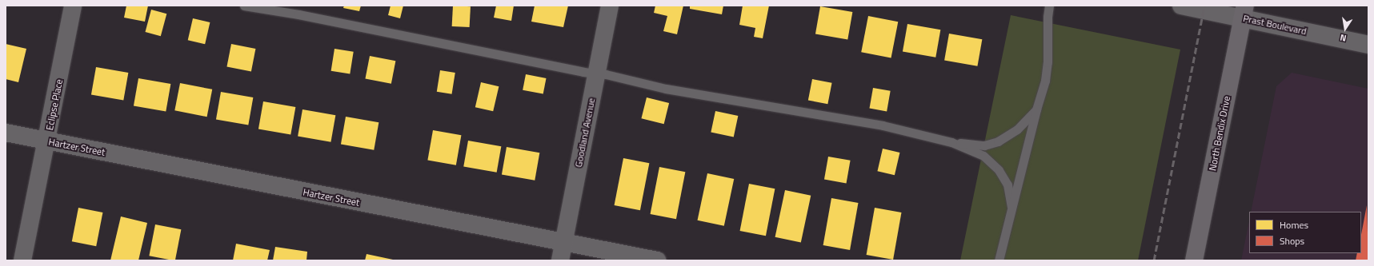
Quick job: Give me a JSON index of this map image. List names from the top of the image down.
{
  "streets": {
    "street": [
      "Prast Boulevard",
      "Eclipse Place",
      "Goodland Avenue",
      "North Bendix Drive",
      "Hartzer Street"
    ]
  },
  "crossings": [
    ["Prast Boulevard", "North Bendix Drive"],
    ["Eclipse Place", "Hartzer Street"],
    ["Goodland Avenue", "Hartzer Street"]
  ],
  "legend": ["Homes", "Shops"],
  "north": "bottom"
}
